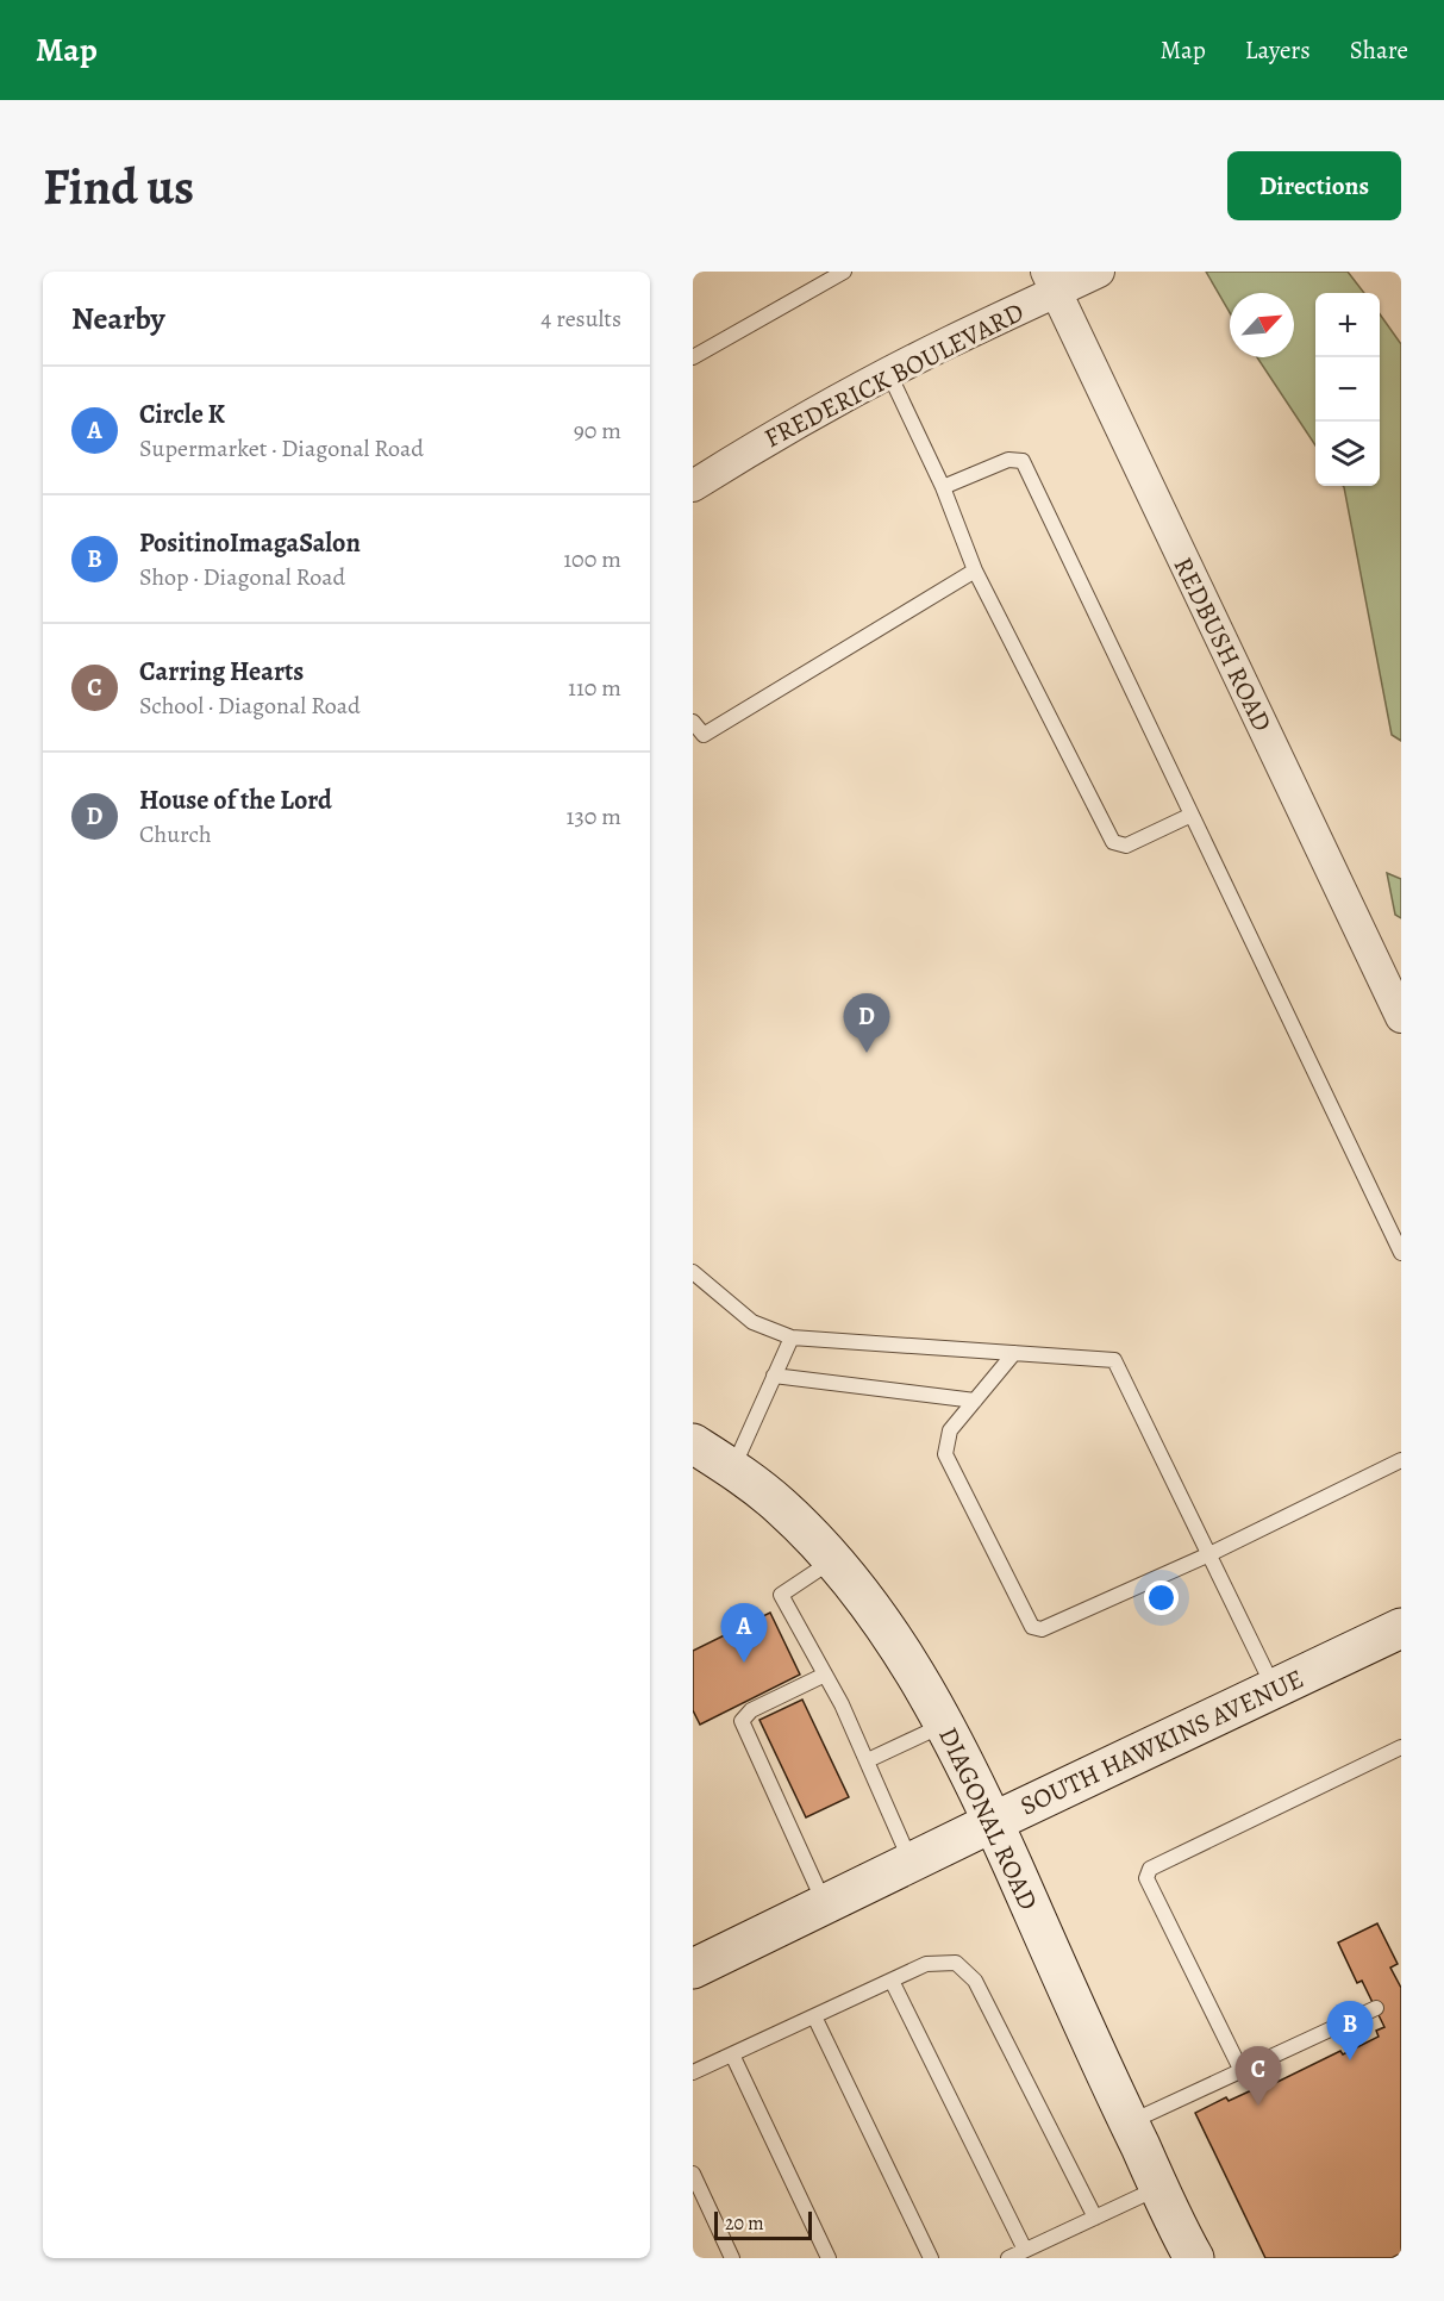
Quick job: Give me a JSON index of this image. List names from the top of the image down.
{
  "streets": {
    "street": [
      "FREDERICK BOULEVARD",
      "REDBUSH ROAD",
      "SOUTH HAWKINS AVENUE",
      "DIAGONAL ROAD"
    ]
  },
  "crossings": [
    ["FREDERICK BOULEVARD", "REDBUSH ROAD"],
    ["SOUTH HAWKINS AVENUE", "DIAGONAL ROAD"]
  ],
  "scale_bar": "20 m",
  "north": "top right",
  "page": {
    "header": "Map",
    "nav": ["Map", "Layers", "Share"],
    "buttons": "Directions",
    "title": "Find us",
    "heading": ["Nearby", "4 results"],
    "map_buttons": ["+", "−"],
    "list": [
      {
        "mark": "A",
        "name": "Circle K",
        "note": "Supermarket · Diagonal Road",
        "value": "90 m"
      },
      {
        "mark": "B",
        "name": "PositinoImagaSalon",
        "note": "Shop · Diagonal Road",
        "value": "100 m"
      },
      {
        "mark": "C",
        "name": "Carring Hearts",
        "note": "School · Diagonal Road",
        "value": "110 m"
      },
      {
        "mark": "D",
        "name": "House of the Lord",
        "note": "Church",
        "value": "130 m"
      }
    ],
    "pins": [
      "D",
      "A",
      "B",
      "C"
    ],
    "scale": "20 m"
  }
}
